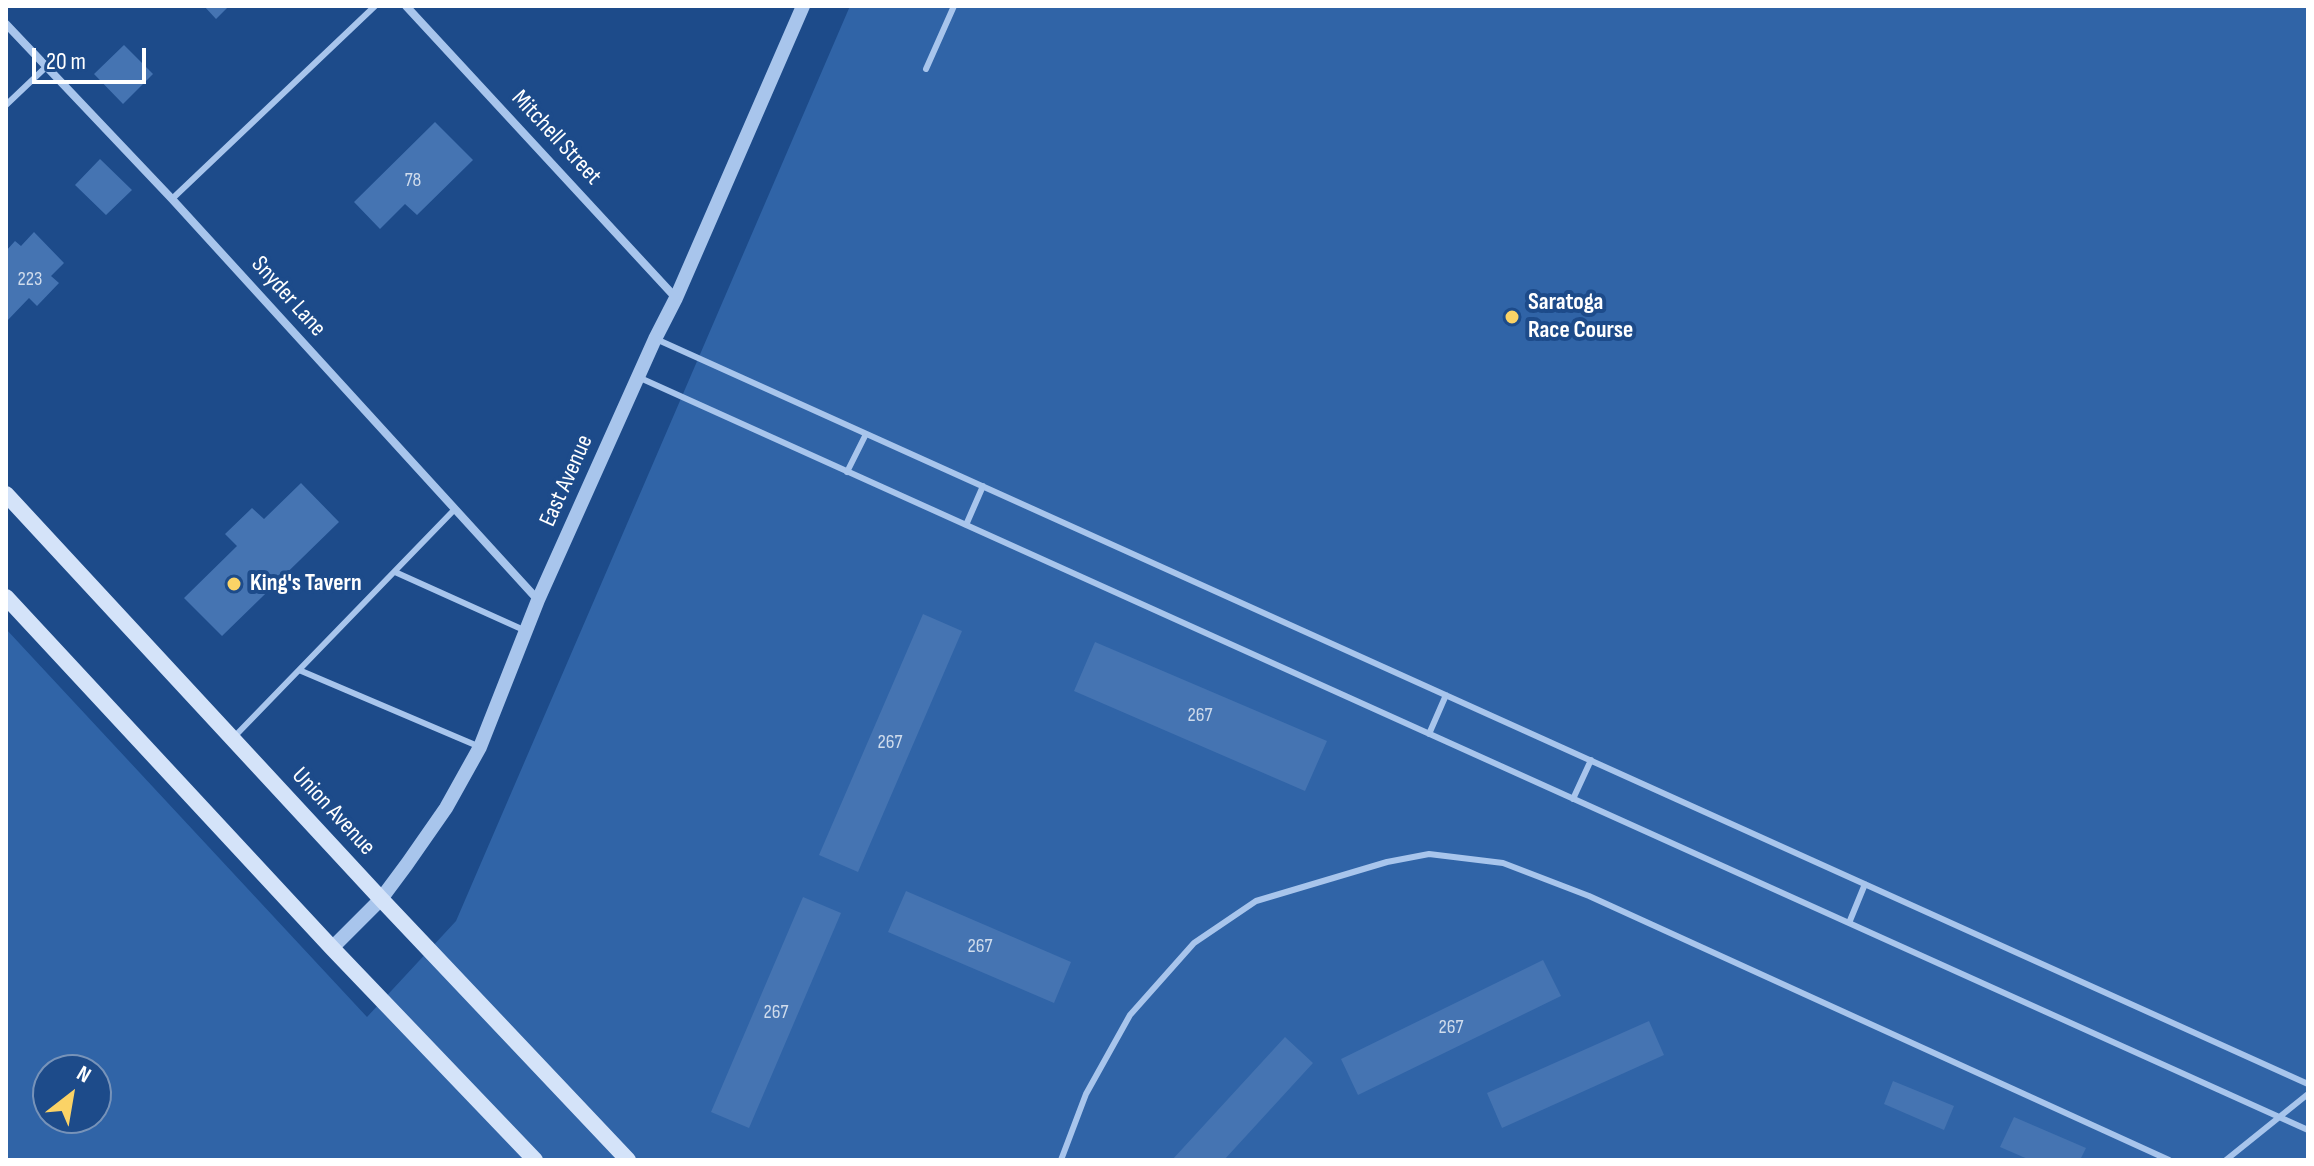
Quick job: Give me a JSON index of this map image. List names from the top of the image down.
{
  "streets": {
    "main road": ["Union Avenue"],
    "street": ["Mitchell Street", "Snyder Lane", "East Avenue"]
  },
  "crossings": [
    ["Mitchell Street", "East Avenue"],
    ["Snyder Lane", "East Avenue"],
    ["East Avenue", "Union Avenue"]
  ],
  "places": ["Saratoga Race Course", "King's Tavern"],
  "house_numbers": [
    "78",
    "223",
    "267",
    "267",
    "267",
    "267",
    "267"
  ],
  "scale_bar": "20 m",
  "north": "top right"
}
